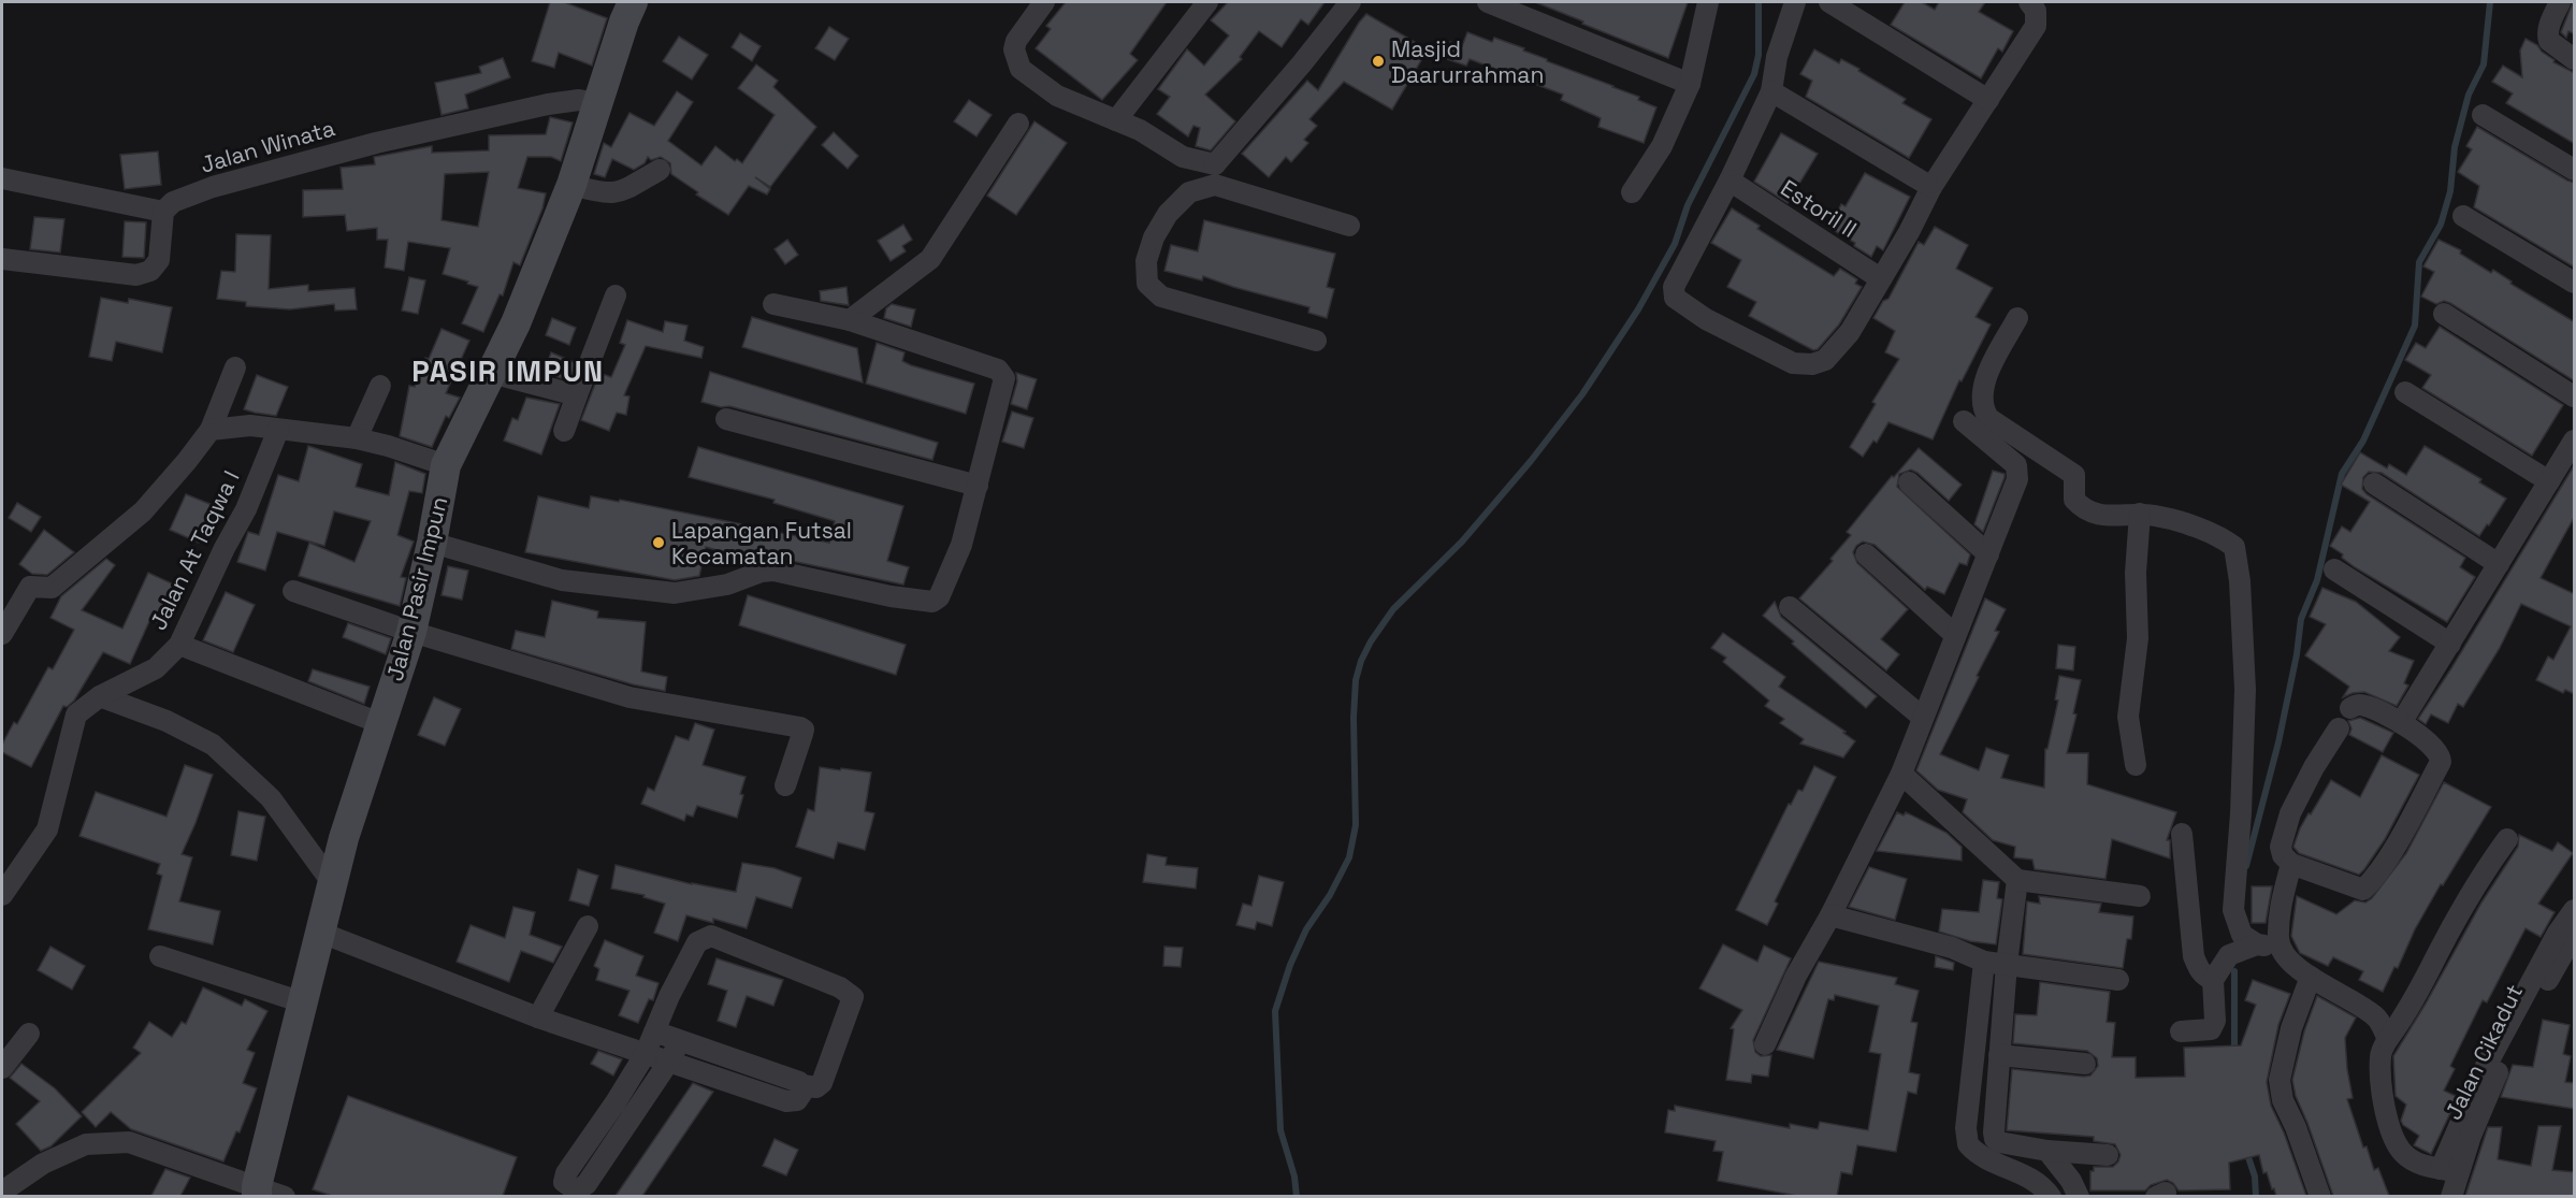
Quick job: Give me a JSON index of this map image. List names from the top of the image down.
{
  "streets": {
    "street": [
      "Jalan Winata",
      "Estoril II",
      "Jalan At Taqwa I",
      "Jalan Pasir Impun",
      "Jalan Cikadut"
    ]
  },
  "crossings": [
    ["Jalan Winata", "Jalan Pasir Impun"]
  ],
  "districts": ["PASIR IMPUN"],
  "places": ["Masjid Daarurrahman", "Lapangan Futsal Kecamatan"]
}
